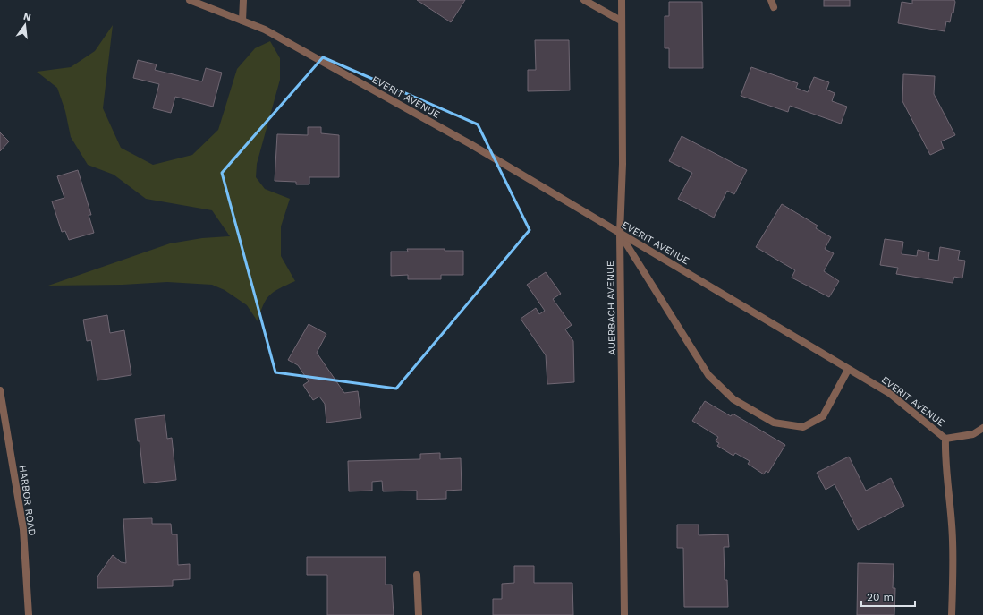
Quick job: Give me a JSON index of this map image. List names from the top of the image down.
{
  "streets": {
    "street": ["EVERIT AVENUE", "AUERBACH AVENUE", "HARBOR ROAD"]
  },
  "crossings": [
    ["EVERIT AVENUE", "AUERBACH AVENUE"]
  ],
  "scale_bar": "20 m",
  "north": "top"
}
